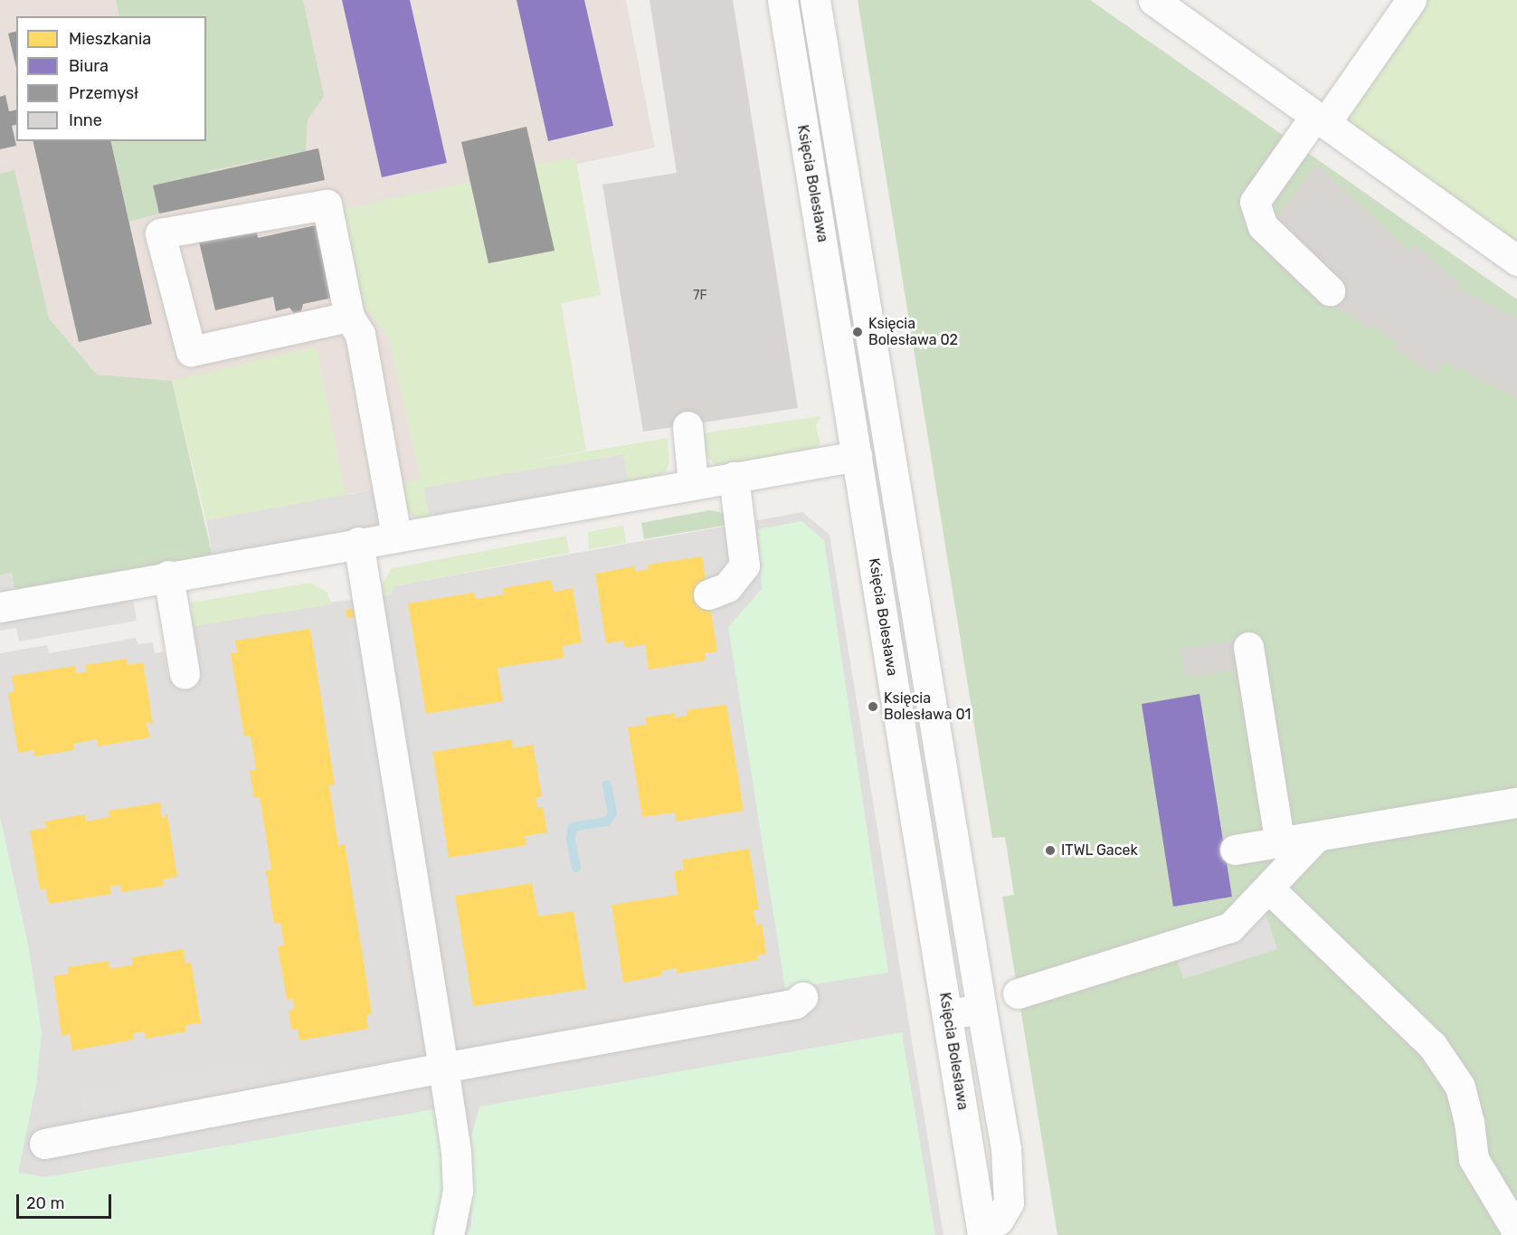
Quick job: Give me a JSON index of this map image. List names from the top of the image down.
{
  "streets": {
    "street": ["Księcia Bolesława"]
  },
  "places": ["Księcia Bolesława 02", "Księcia Bolesława 01", "ITWL Gacek"],
  "house_numbers": ["7F"],
  "legend": [
    "Mieszkania",
    "Biura",
    "Przemysł",
    "Inne"
  ],
  "scale_bar": "20 m"
}
